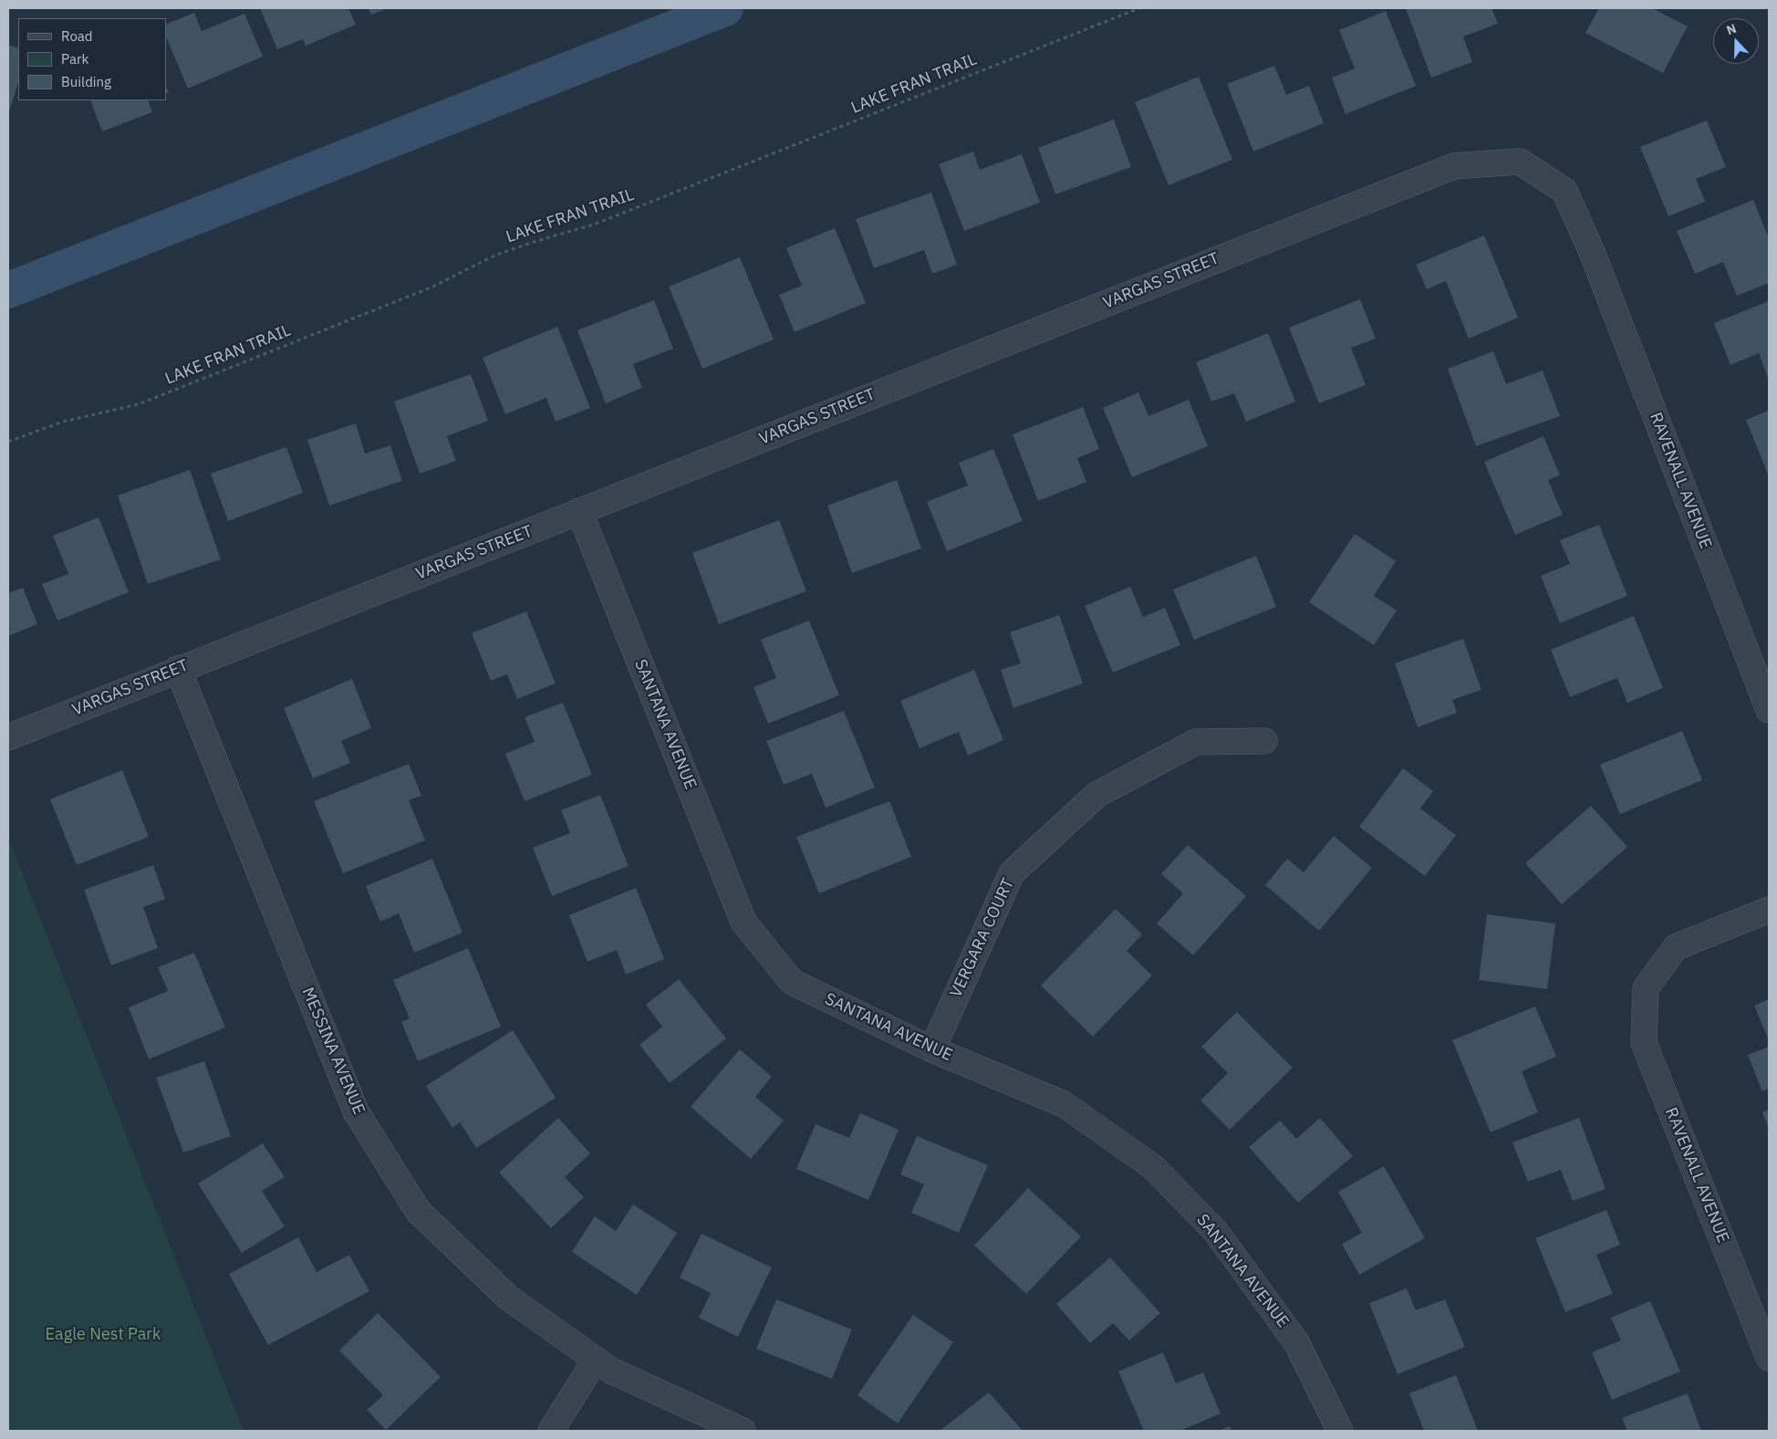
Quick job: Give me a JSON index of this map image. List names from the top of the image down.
{
  "streets": {
    "street": [
      "VARGAS STREET",
      "RAVENALL AVENUE",
      "SANTANA AVENUE",
      "VERGARA COURT",
      "MESSINA AVENUE"
    ],
    "path": ["LAKE FRAN TRAIL"]
  },
  "crossings": [
    ["VARGAS STREET", "RAVENALL AVENUE"],
    ["VARGAS STREET", "SANTANA AVENUE"],
    ["VARGAS STREET", "MESSINA AVENUE"],
    ["SANTANA AVENUE", "VERGARA COURT"]
  ],
  "parks": ["Eagle Nest Park"],
  "legend": ["Road", "Park", "Building"],
  "north": "top"
}
